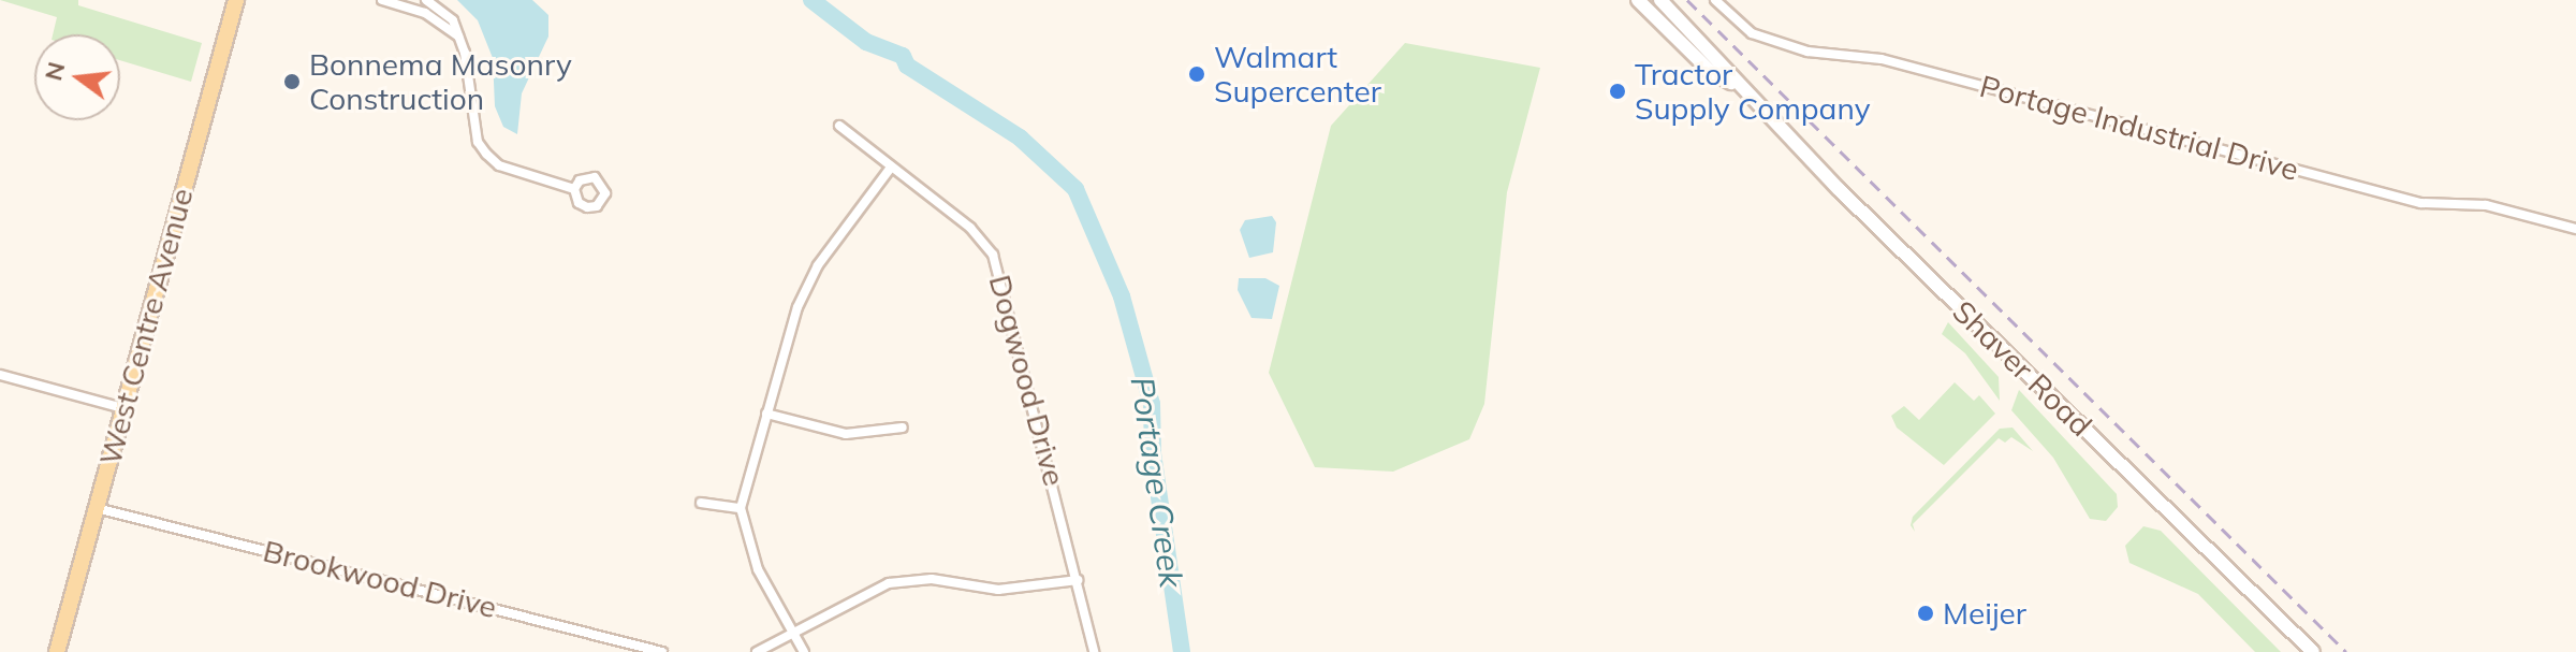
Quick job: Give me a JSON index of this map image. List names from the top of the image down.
{
  "streets": {
    "main road": ["West Centre Avenue", "Shaver Road"],
    "street": ["Portage Industrial Drive", "Dogwood Drive", "Brookwood Drive"]
  },
  "crossings": [
    ["West Centre Avenue", "Brookwood Drive"]
  ],
  "water": ["Portage Creek"],
  "places": [
    "Walmart Supercenter",
    "Bonnema Masonry Construction",
    "Tractor Supply Company",
    "Meijer"
  ],
  "north": "left"
}
